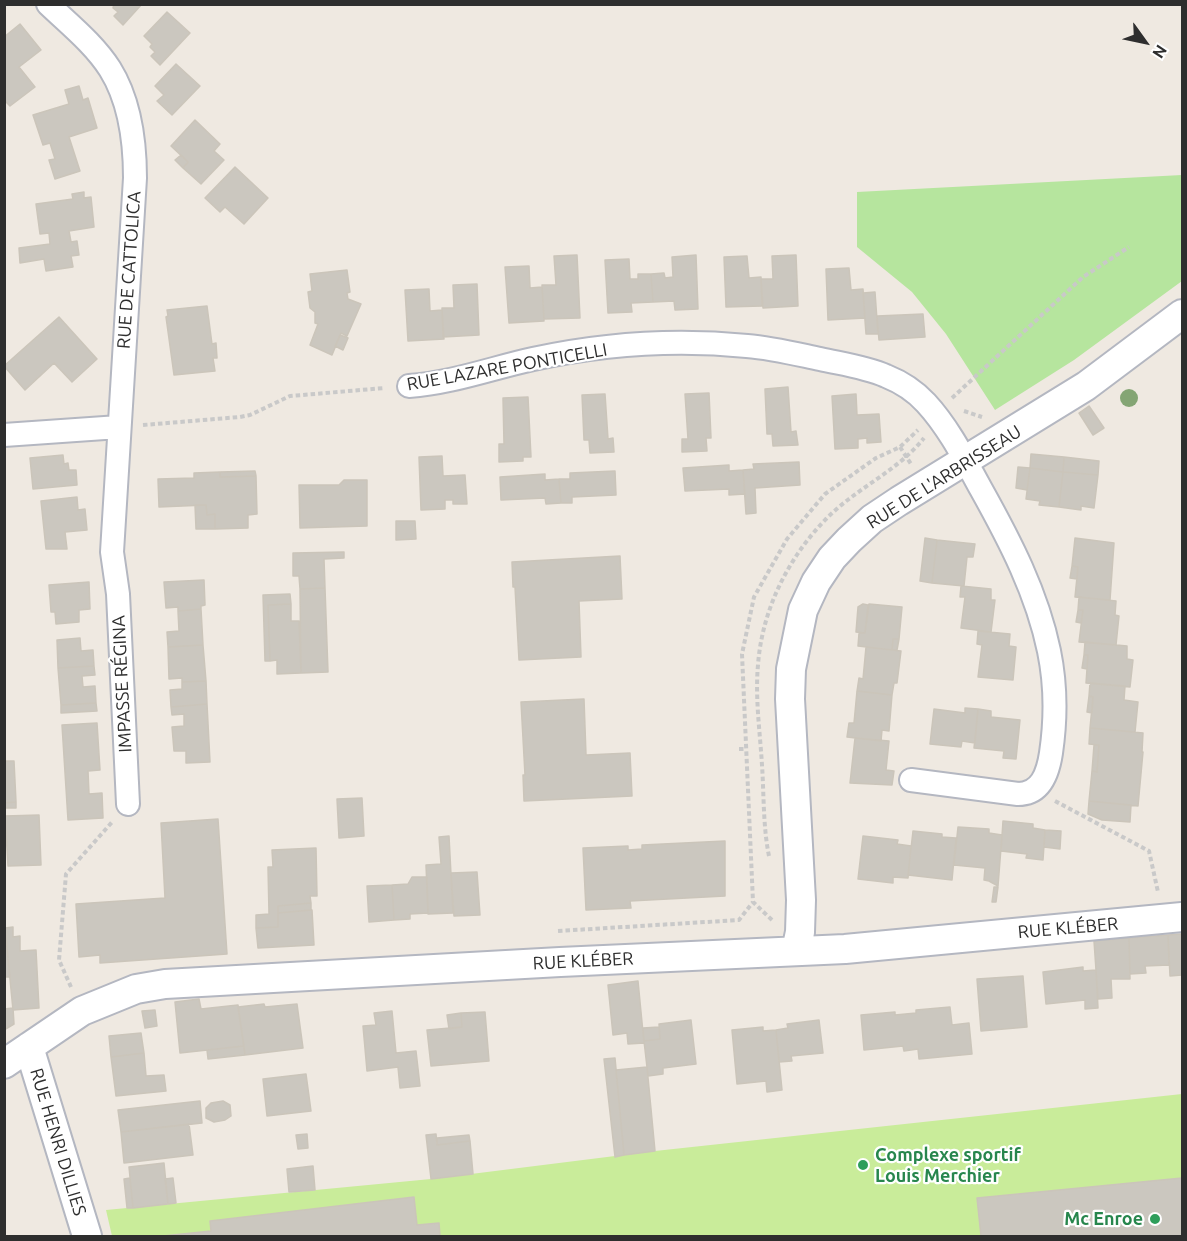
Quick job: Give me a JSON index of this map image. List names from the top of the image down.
{
  "streets": {
    "street": [
      "RUE DE CATTOLICA",
      "RUE LAZARE PONTICELLI",
      "RUE DE L'ARBRISSEAU",
      "IMPASSE RÉGINA",
      "RUE KLÉBER",
      "RUE HENRI DILLIES"
    ]
  },
  "crossings": [
    ["RUE DE CATTOLICA", "RUE LAZARE PONTICELLI"],
    ["RUE DE CATTOLICA", "IMPASSE RÉGINA"],
    ["RUE LAZARE PONTICELLI", "RUE DE L'ARBRISSEAU"],
    ["RUE DE L'ARBRISSEAU", "RUE KLÉBER"],
    ["RUE KLÉBER", "RUE HENRI DILLIES"]
  ],
  "places": ["Complexe sportif Louis Merchier", "Mc Enroe"],
  "north": "bottom right"
}
